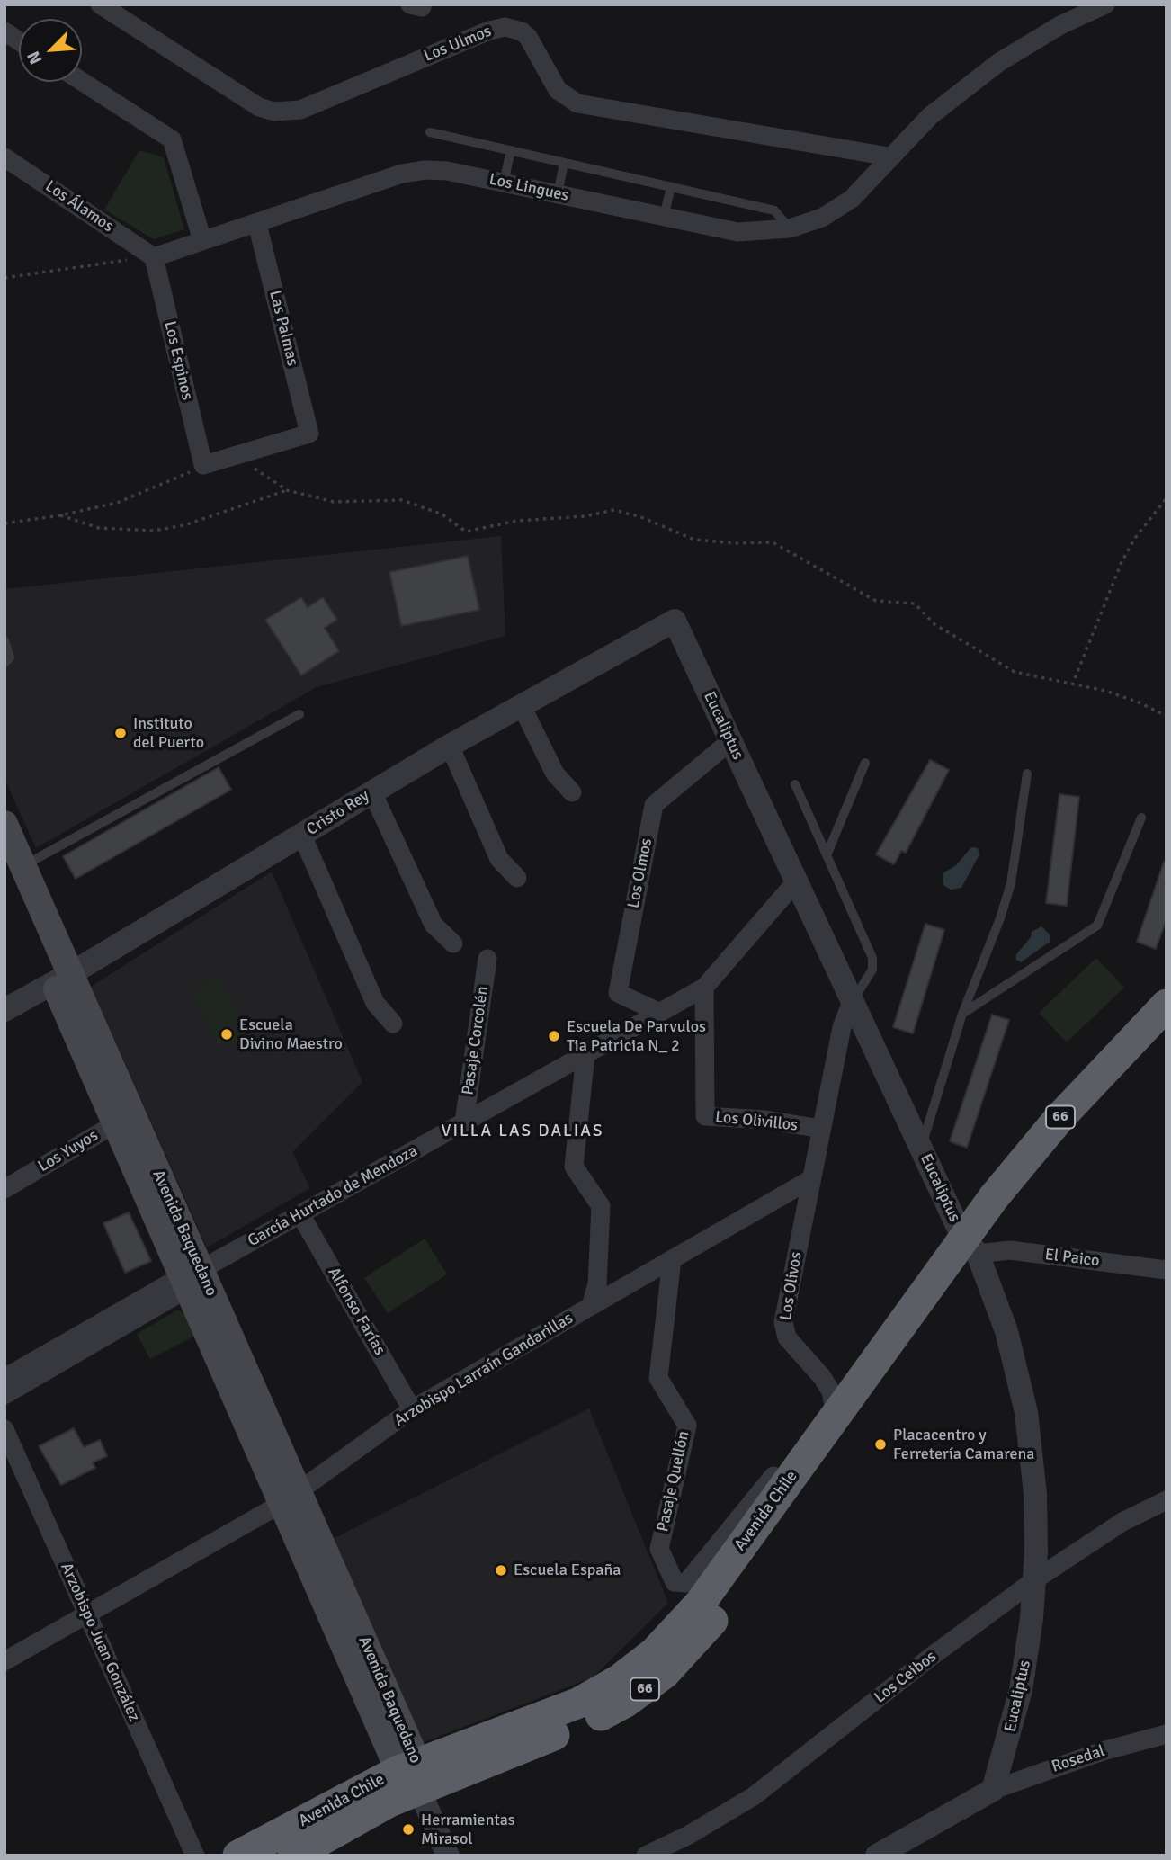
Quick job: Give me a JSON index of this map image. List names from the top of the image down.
{
  "streets": {
    "highway": ["66", "Avenida Chile"],
    "main road": ["Avenida Baquedano"],
    "street": [
      "Los Ulmos",
      "Los Lingues",
      "Los Álamos",
      "Las Palmas",
      "Los Espinos",
      "Eucaliptus",
      "Cristo Rey",
      "Los Olmos",
      "Pasaje Corcolén",
      "Los Olivillos",
      "Los Yuyos",
      "García Hurtado de Mendoza",
      "El Paico",
      "Los Olivos",
      "Alfonso Farías",
      "Arzobispo Larraín Gandarillas",
      "Pasaje Quellón",
      "Arzobispo Juan González",
      "Los Ceibos",
      "Rosedal"
    ]
  },
  "crossings": [
    ["Los Ulmos", "Los Lingues"],
    ["Los Lingues", "Los Álamos"],
    ["Los Lingues", "Las Palmas"],
    ["Los Lingues", "Los Espinos"],
    ["Los Álamos", "Los Espinos"],
    ["Eucaliptus", "Cristo Rey"],
    ["Eucaliptus", "Los Olmos"],
    ["Eucaliptus", "García Hurtado de Mendoza"],
    ["Eucaliptus", "El Paico"],
    ["Eucaliptus", "Avenida Chile"],
    ["Eucaliptus", "Los Ceibos"],
    ["Eucaliptus", "Rosedal"],
    ["Cristo Rey", "Avenida Baquedano"],
    ["Los Olmos", "García Hurtado de Mendoza"],
    ["Pasaje Corcolén", "García Hurtado de Mendoza"],
    ["Los Olivillos", "García Hurtado de Mendoza"],
    ["Los Yuyos", "Avenida Baquedano"],
    ["García Hurtado de Mendoza", "Avenida Baquedano"],
    ["García Hurtado de Mendoza", "Alfonso Farías"],
    ["Avenida Baquedano", "Arzobispo Larraín Gandarillas"],
    ["Avenida Baquedano", "Avenida Chile"],
    ["El Paico", "Avenida Chile"],
    ["Los Olivos", "Arzobispo Larraín Gandarillas"],
    ["Los Olivos", "Avenida Chile"],
    ["Alfonso Farías", "Arzobispo Larraín Gandarillas"],
    ["Arzobispo Larraín Gandarillas", "Pasaje Quellón"],
    ["Arzobispo Larraín Gandarillas", "Arzobispo Juan González"],
    ["Pasaje Quellón", "Avenida Chile"]
  ],
  "districts": ["VILLA LAS DALIAS"],
  "places": [
    "Instituto del Puerto",
    "Escuela Divino Maestro",
    "Escuela De Parvulos Tia Patricia N_ 2",
    "Placacentro y Ferretería Camarena",
    "Escuela España",
    "Herramientas Mirasol"
  ],
  "north": "bottom left"
}
